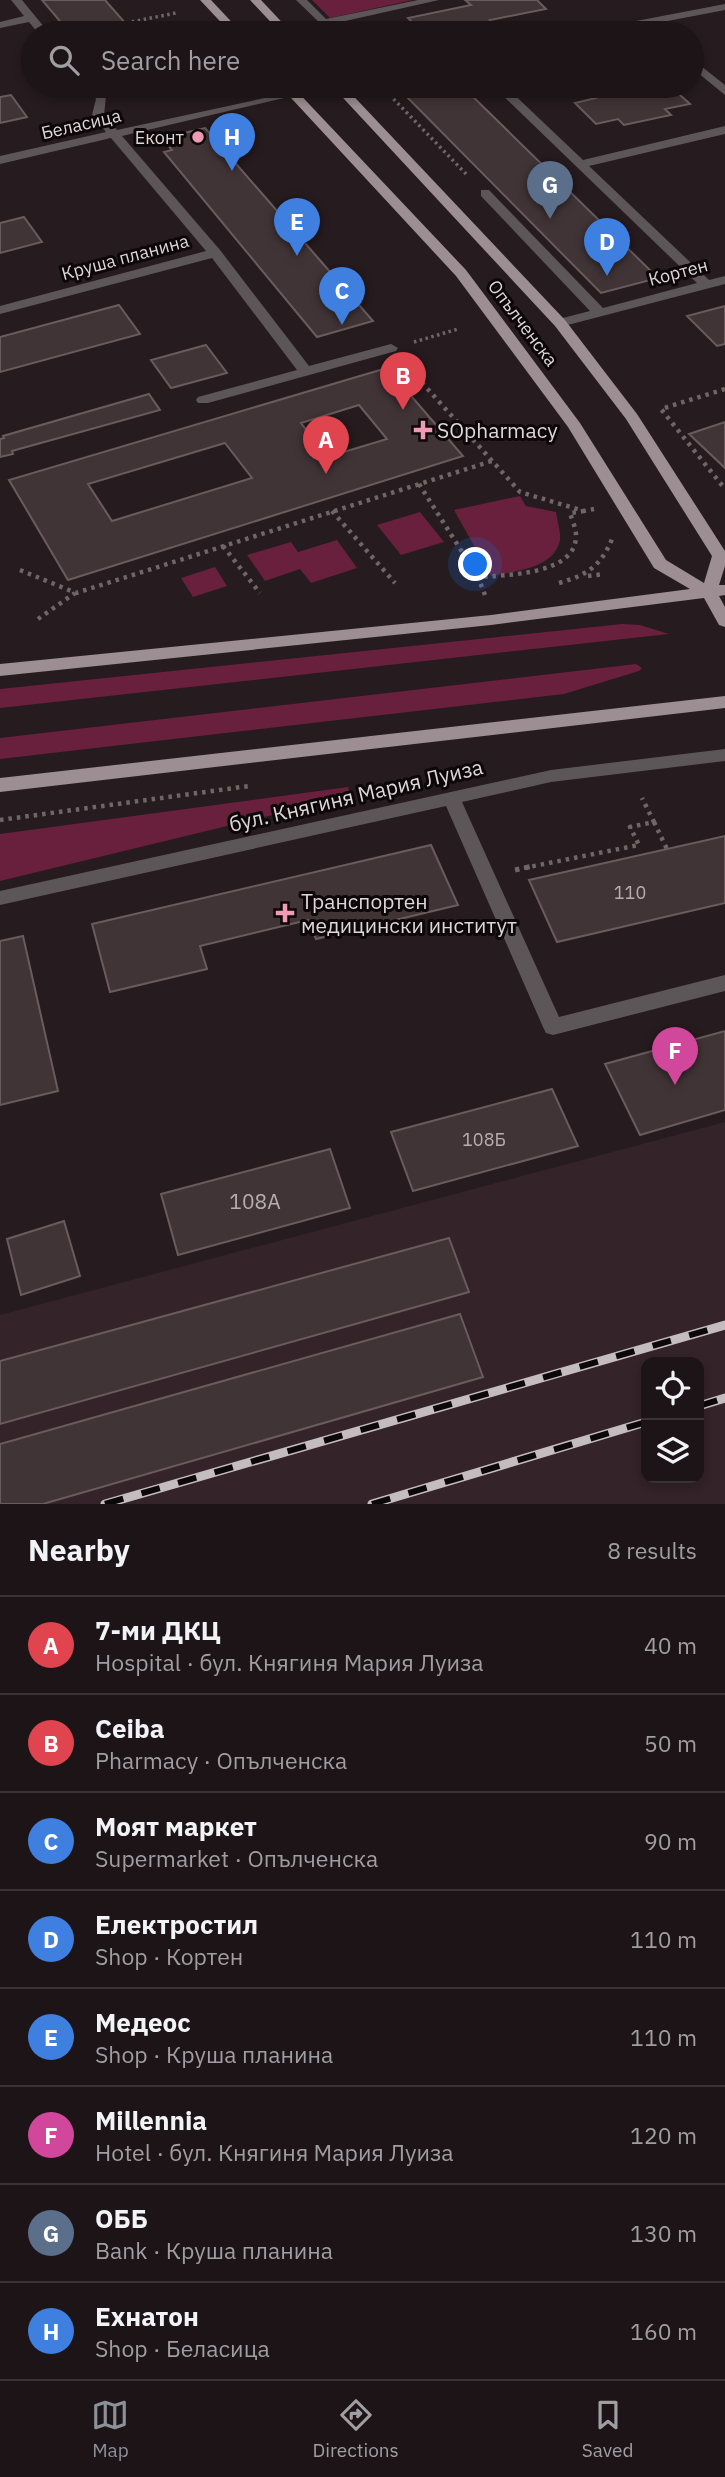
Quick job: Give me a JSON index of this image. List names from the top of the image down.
{
  "streets": {
    "main road": ["Опълченска", "бул. Княгиня Мария Луиза"],
    "street": ["Беласица", "Круша планина", "Кортен"]
  },
  "crossings": [
    ["Кортен", "Опълченска"]
  ],
  "places": {
    "other": ["Еконт"],
    "health": ["SOpharmacy", "Транспортен медицински институт"]
  },
  "house_numbers": ["110", "108Б", "108А"],
  "page": {
    "search": "Search here",
    "pins": [
      "H",
      "G",
      "E",
      "D",
      "C",
      "B",
      "A",
      "F"
    ],
    "heading": ["Nearby", "8 results"],
    "list": [
      {
        "mark": "A",
        "name": "7-ми ДКЦ",
        "note": "Hospital · бул. Княгиня Мария Луиза",
        "value": "40 m"
      },
      {
        "mark": "B",
        "name": "Ceiba",
        "note": "Pharmacy · Опълченска",
        "value": "50 m"
      },
      {
        "mark": "C",
        "name": "Моят маркет",
        "note": "Supermarket · Опълченска",
        "value": "90 m"
      },
      {
        "mark": "D",
        "name": "Електростил",
        "note": "Shop · Кортен",
        "value": "110 m"
      },
      {
        "mark": "E",
        "name": "Медеос",
        "note": "Shop · Круша планина",
        "value": "110 m"
      },
      {
        "mark": "F",
        "name": "Millennia",
        "note": "Hotel · бул. Княгиня Мария Луиза",
        "value": "120 m"
      },
      {
        "mark": "G",
        "name": "ОББ",
        "note": "Bank · Круша планина",
        "value": "130 m"
      },
      {
        "mark": "H",
        "name": "Ехнатон",
        "note": "Shop · Беласица",
        "value": "160 m"
      }
    ],
    "nav": ["Map", "Directions", "Saved"]
  }
}
